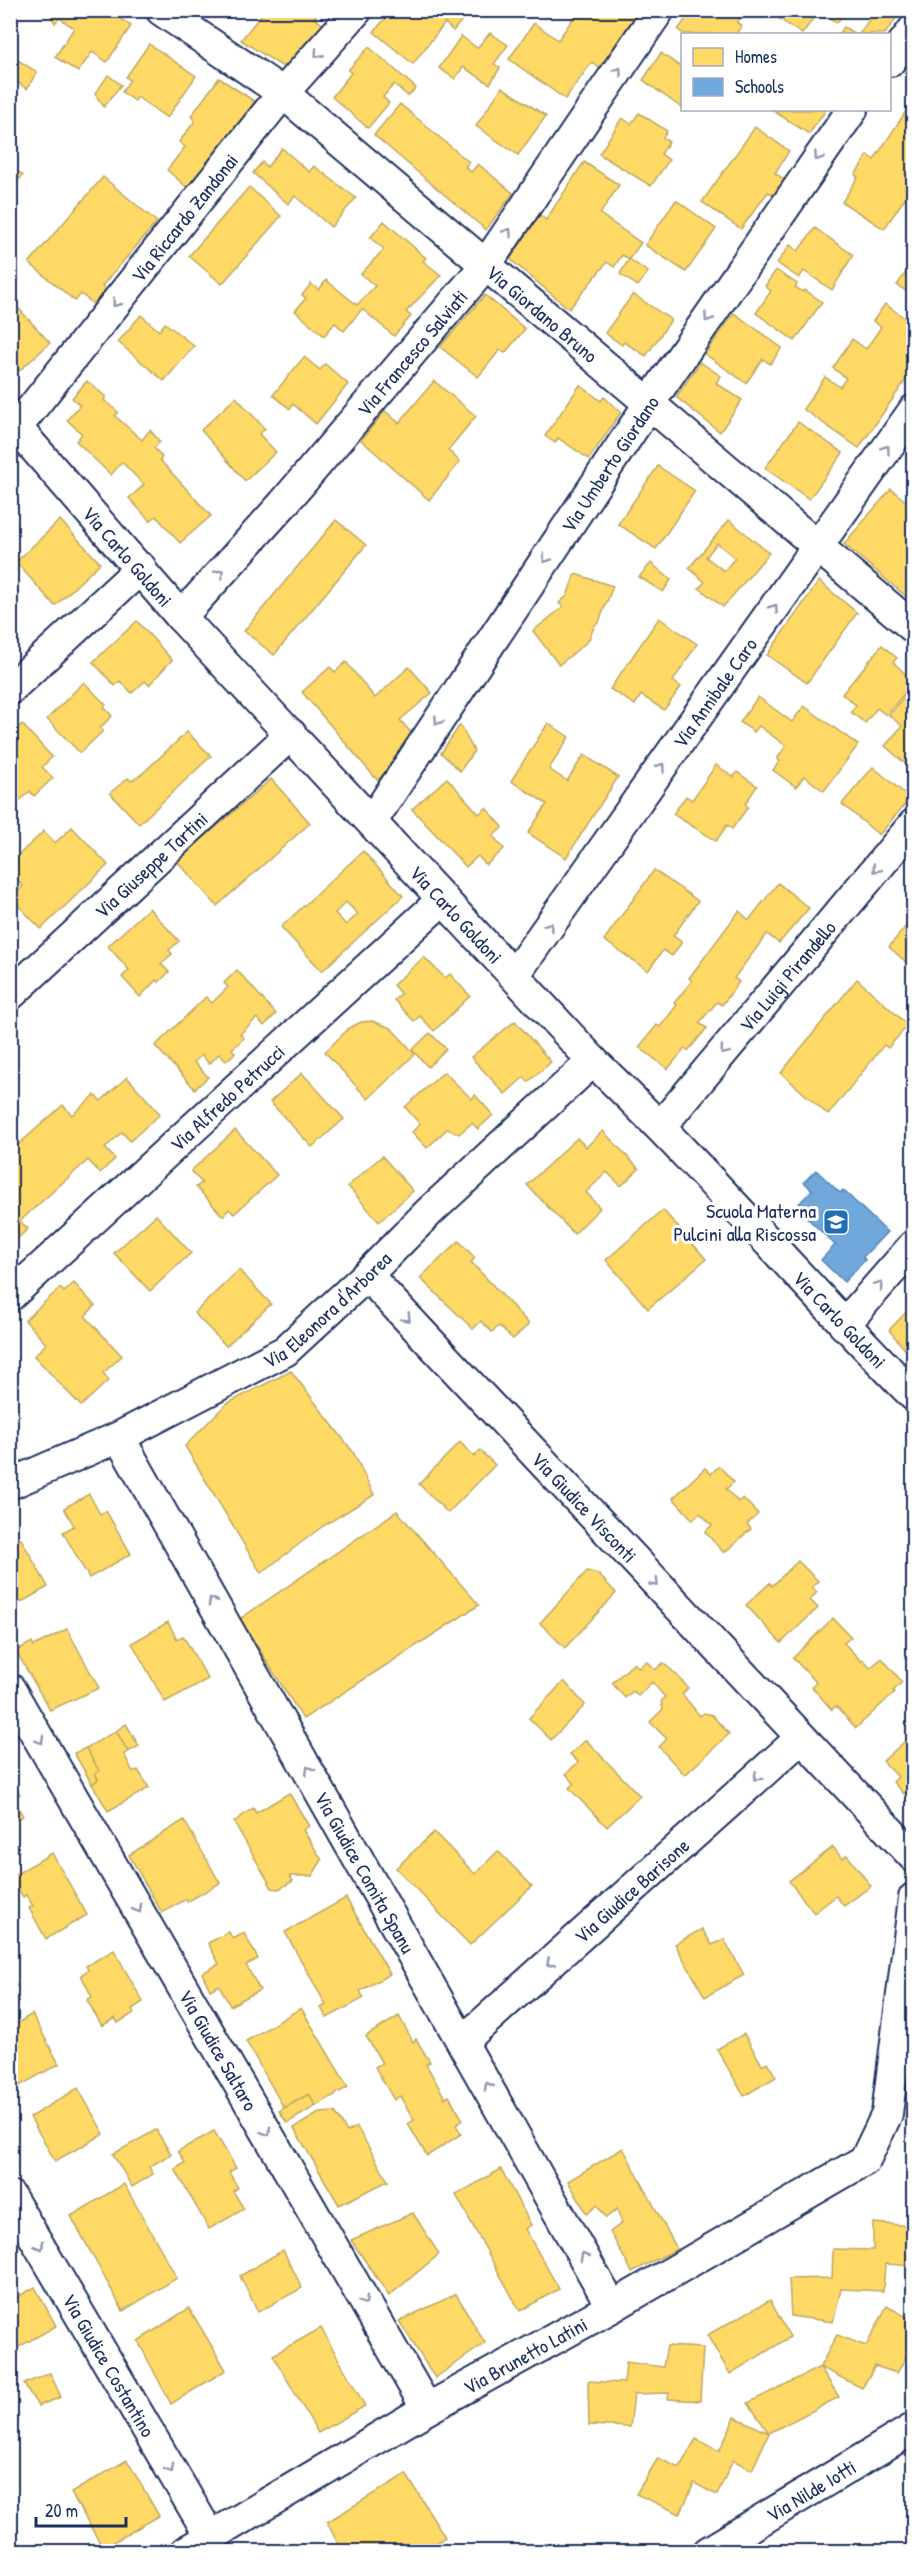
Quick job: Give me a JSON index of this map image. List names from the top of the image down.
{
  "streets": {
    "street": [
      "Via Riccardo Zandonai",
      "Via Giordano Bruno",
      "Via Francesco Salviati",
      "Via Umberto Giordano",
      "Via Carlo Goldoni",
      "Via Annibale Caro",
      "Via Giuseppe Tartini",
      "Via Luigi Pirandello",
      "Via Alfredo Petrucci",
      "Via Eleonora d'Arborea",
      "Via Giudice Visconti",
      "Via Giudice Comita Spanu",
      "Via Giudice Barisone",
      "Via Giudice Saltaro",
      "Via Brunetto Latini",
      "Via Giudice Costantino",
      "Via Nilde Iotti"
    ]
  },
  "crossings": [
    ["Via Riccardo Zandonai", "Via Giordano Bruno"],
    ["Via Riccardo Zandonai", "Via Carlo Goldoni"],
    ["Via Giordano Bruno", "Via Francesco Salviati"],
    ["Via Giordano Bruno", "Via Umberto Giordano"],
    ["Via Giordano Bruno", "Via Annibale Caro"],
    ["Via Francesco Salviati", "Via Carlo Goldoni"],
    ["Via Umberto Giordano", "Via Carlo Goldoni"],
    ["Via Carlo Goldoni", "Via Annibale Caro"],
    ["Via Carlo Goldoni", "Via Giuseppe Tartini"],
    ["Via Carlo Goldoni", "Via Luigi Pirandello"],
    ["Via Carlo Goldoni", "Via Alfredo Petrucci"],
    ["Via Carlo Goldoni", "Via Eleonora d'Arborea"],
    ["Via Eleonora d'Arborea", "Via Giudice Visconti"],
    ["Via Eleonora d'Arborea", "Via Giudice Comita Spanu"],
    ["Via Giudice Visconti", "Via Giudice Barisone"],
    ["Via Giudice Comita Spanu", "Via Giudice Barisone"],
    ["Via Giudice Comita Spanu", "Via Brunetto Latini"],
    ["Via Giudice Saltaro", "Via Brunetto Latini"],
    ["Via Brunetto Latini", "Via Giudice Costantino"]
  ],
  "one_way": [
    "Via Riccardo Zandonai",
    "Via Francesco Salviati",
    "Via Umberto Giordano",
    "Via Annibale Caro",
    "Via Luigi Pirandello",
    "Via Giudice Visconti",
    "Via Giudice Comita Spanu",
    "Via Giudice Barisone",
    "Via Giudice Saltaro",
    "Via Giudice Costantino"
  ],
  "places": {
    "school or university": ["Scuola Materna Pulcini alla Riscossa"]
  },
  "legend": ["Homes", "Schools"],
  "scale_bar": "20 m"
}
